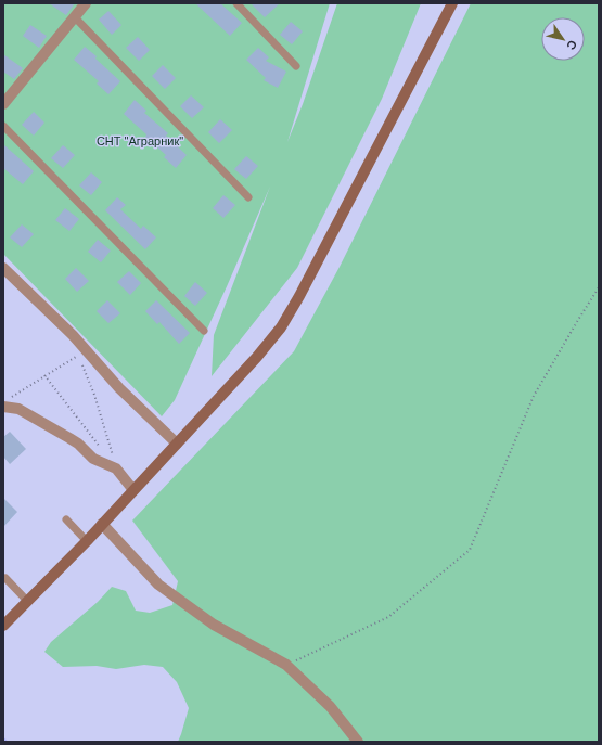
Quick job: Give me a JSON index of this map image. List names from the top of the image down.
{
  "parks": ["СНТ \"Аграрник\""],
  "north": "bottom right"
}
